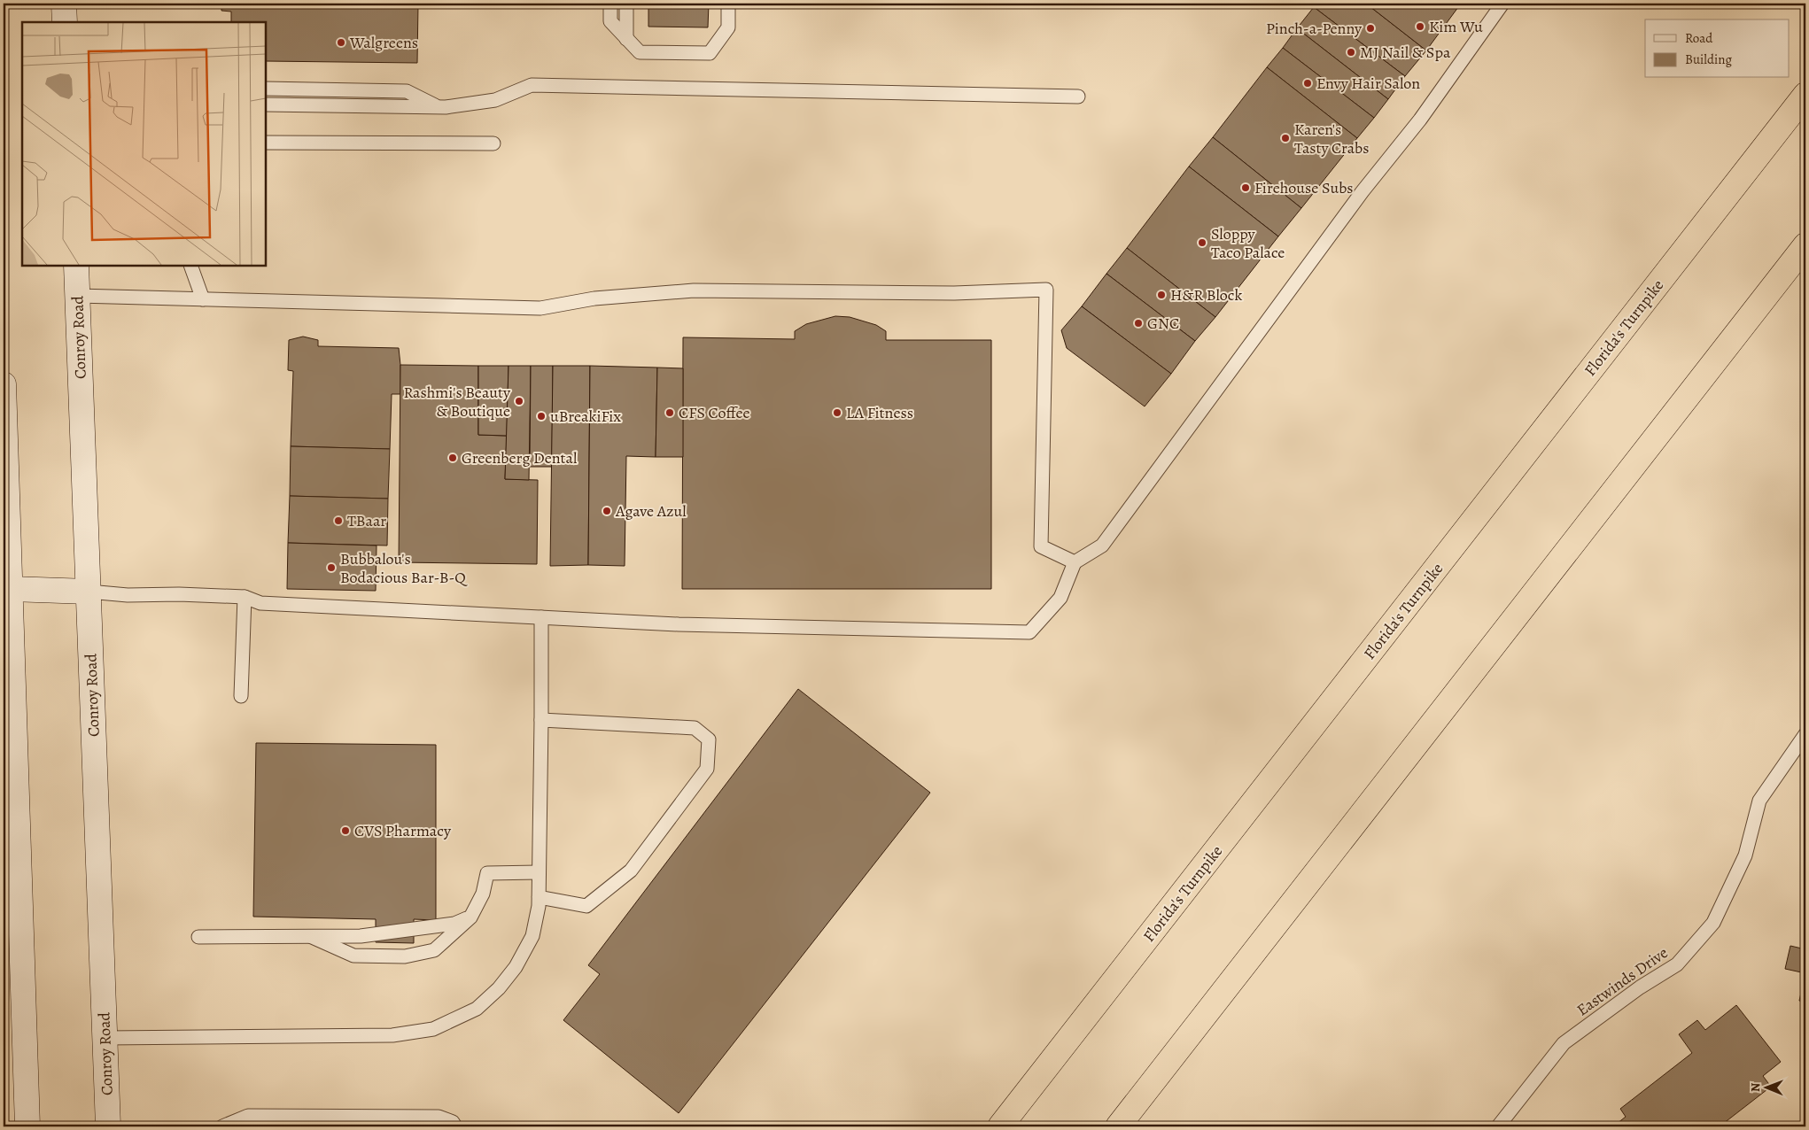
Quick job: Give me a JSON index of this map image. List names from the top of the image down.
{
  "streets": {
    "highway": ["Florida's Turnpike"],
    "main road": ["Conroy Road"],
    "lane": ["Eastwinds Drive"]
  },
  "places": [
    "Kim Wu",
    "Pinch-a-Penny",
    "Walgreens",
    "MJ Nail & Spa",
    "Envy Hair Salon",
    "Karen's Tasty Crabs",
    "Firehouse Subs",
    "Sloppy Taco Palace",
    "H&R Block",
    "GNC",
    "Rashmi's Beauty & Boutique",
    "CFS Coffee",
    "LA Fitness",
    "uBreakiFix",
    "Greenberg Dental",
    "Agave Azul",
    "TBaar",
    "Bubbalou's Bodacious Bar-B-Q",
    "CVS Pharmacy"
  ],
  "legend": ["Road", "Building"],
  "north": "left"
}
